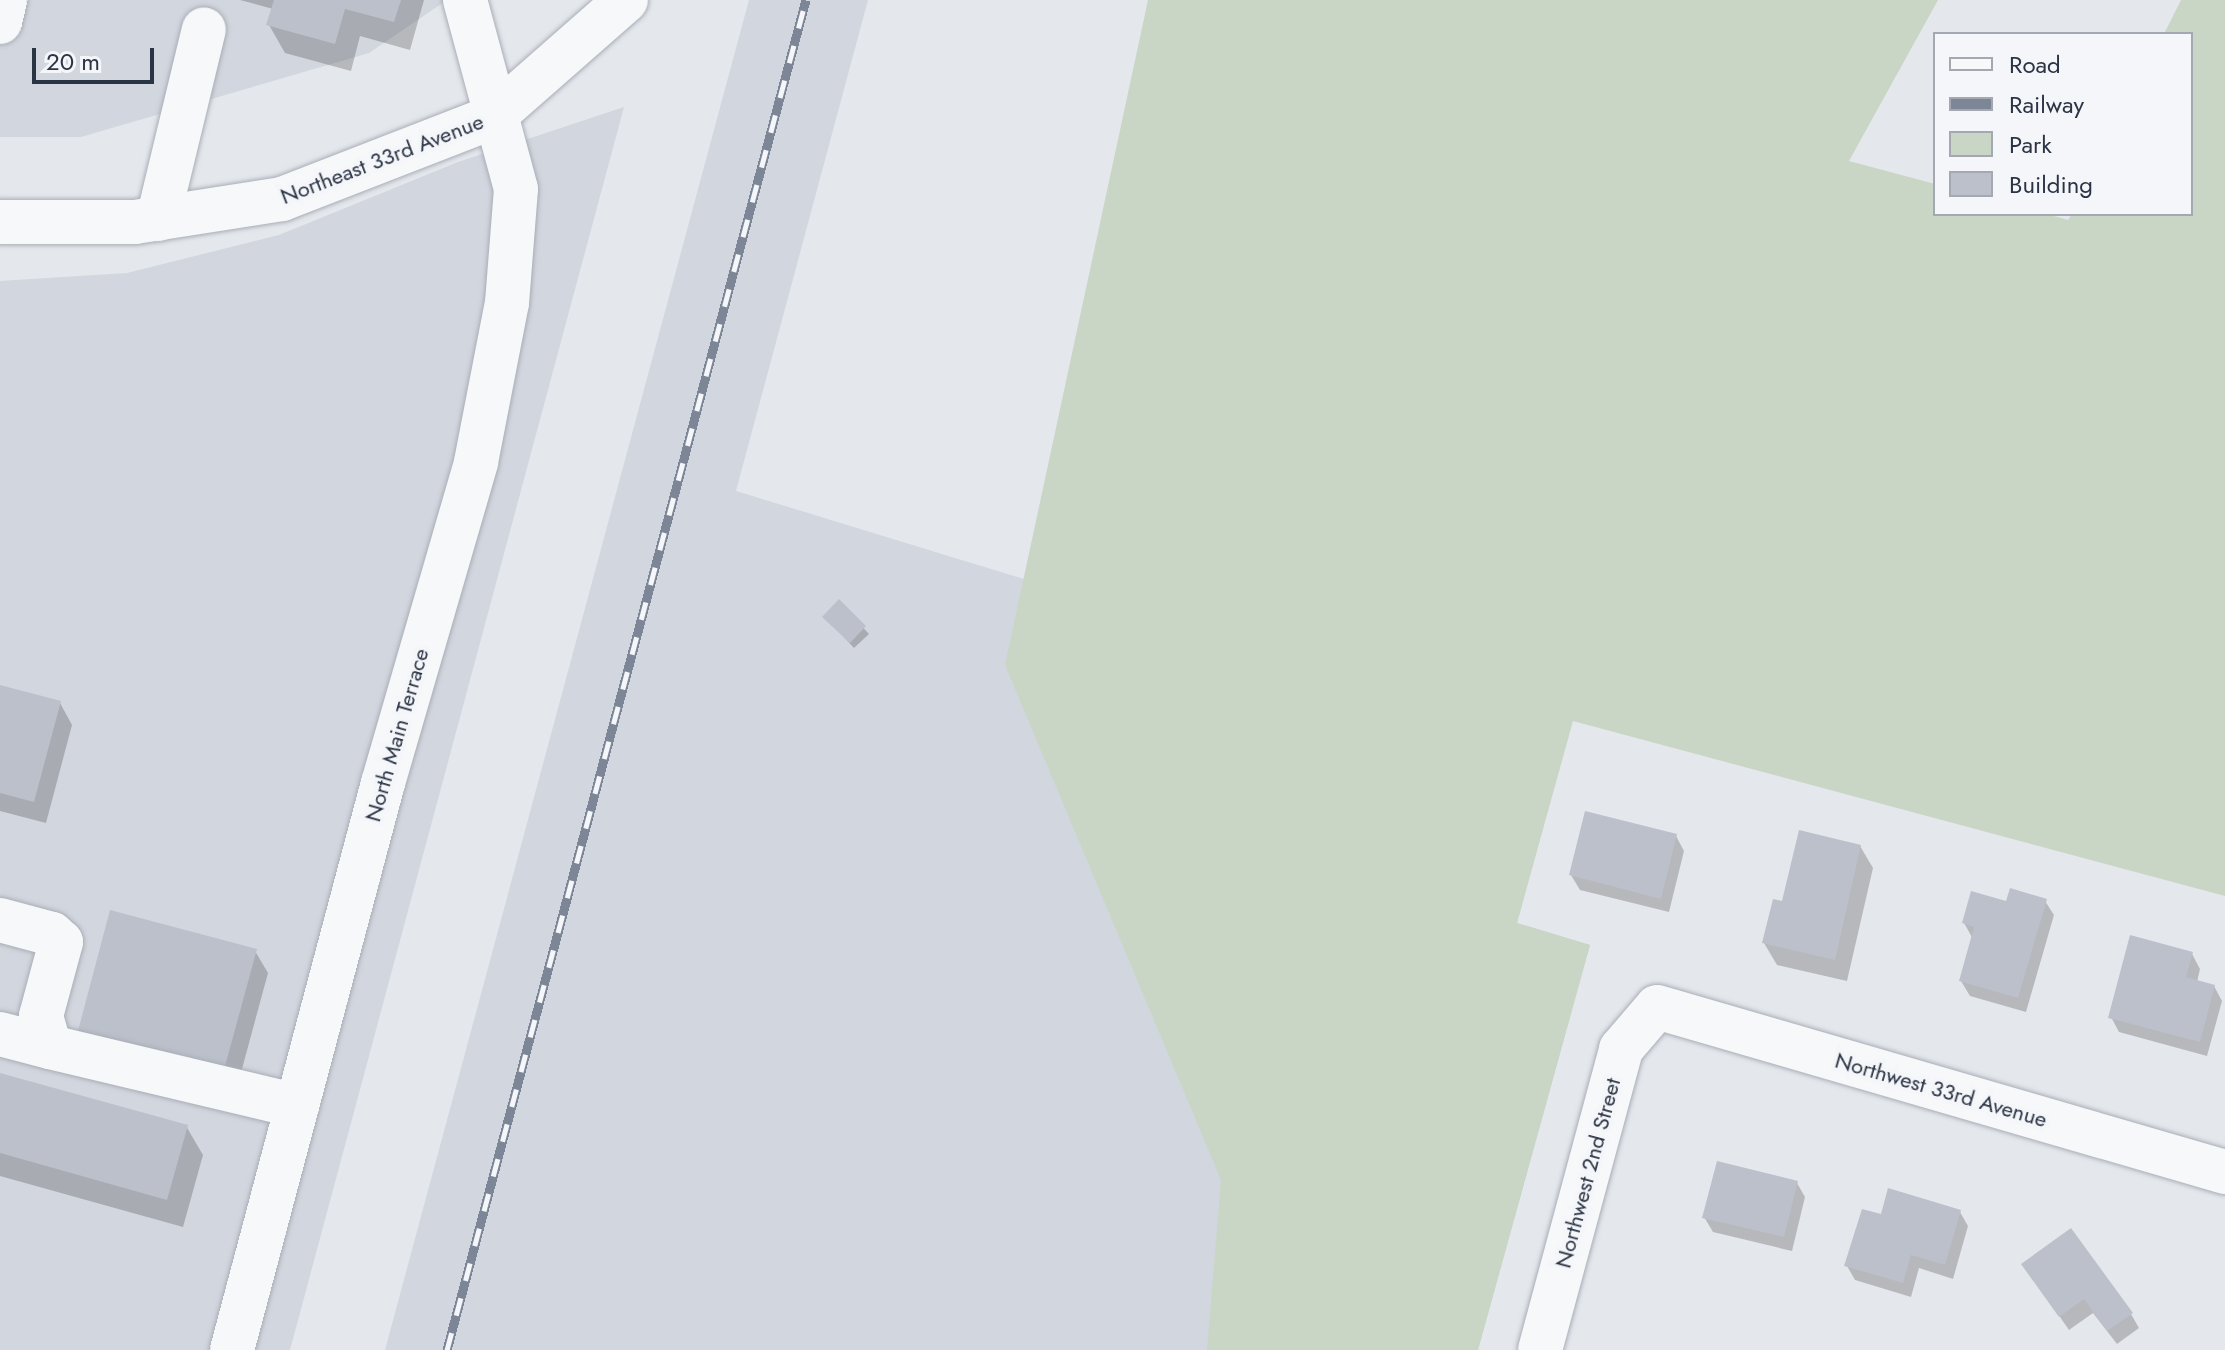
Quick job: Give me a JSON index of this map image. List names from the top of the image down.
{
  "streets": {
    "street": [
      "Northeast 33rd Avenue",
      "North Main Terrace",
      "Northwest 33rd Avenue",
      "Northwest 2nd Street"
    ]
  },
  "crossings": [
    ["Northeast 33rd Avenue", "North Main Terrace"],
    ["Northwest 33rd Avenue", "Northwest 2nd Street"]
  ],
  "legend": [
    "Road",
    "Railway",
    "Park",
    "Building"
  ],
  "scale_bar": "20 m"
}
